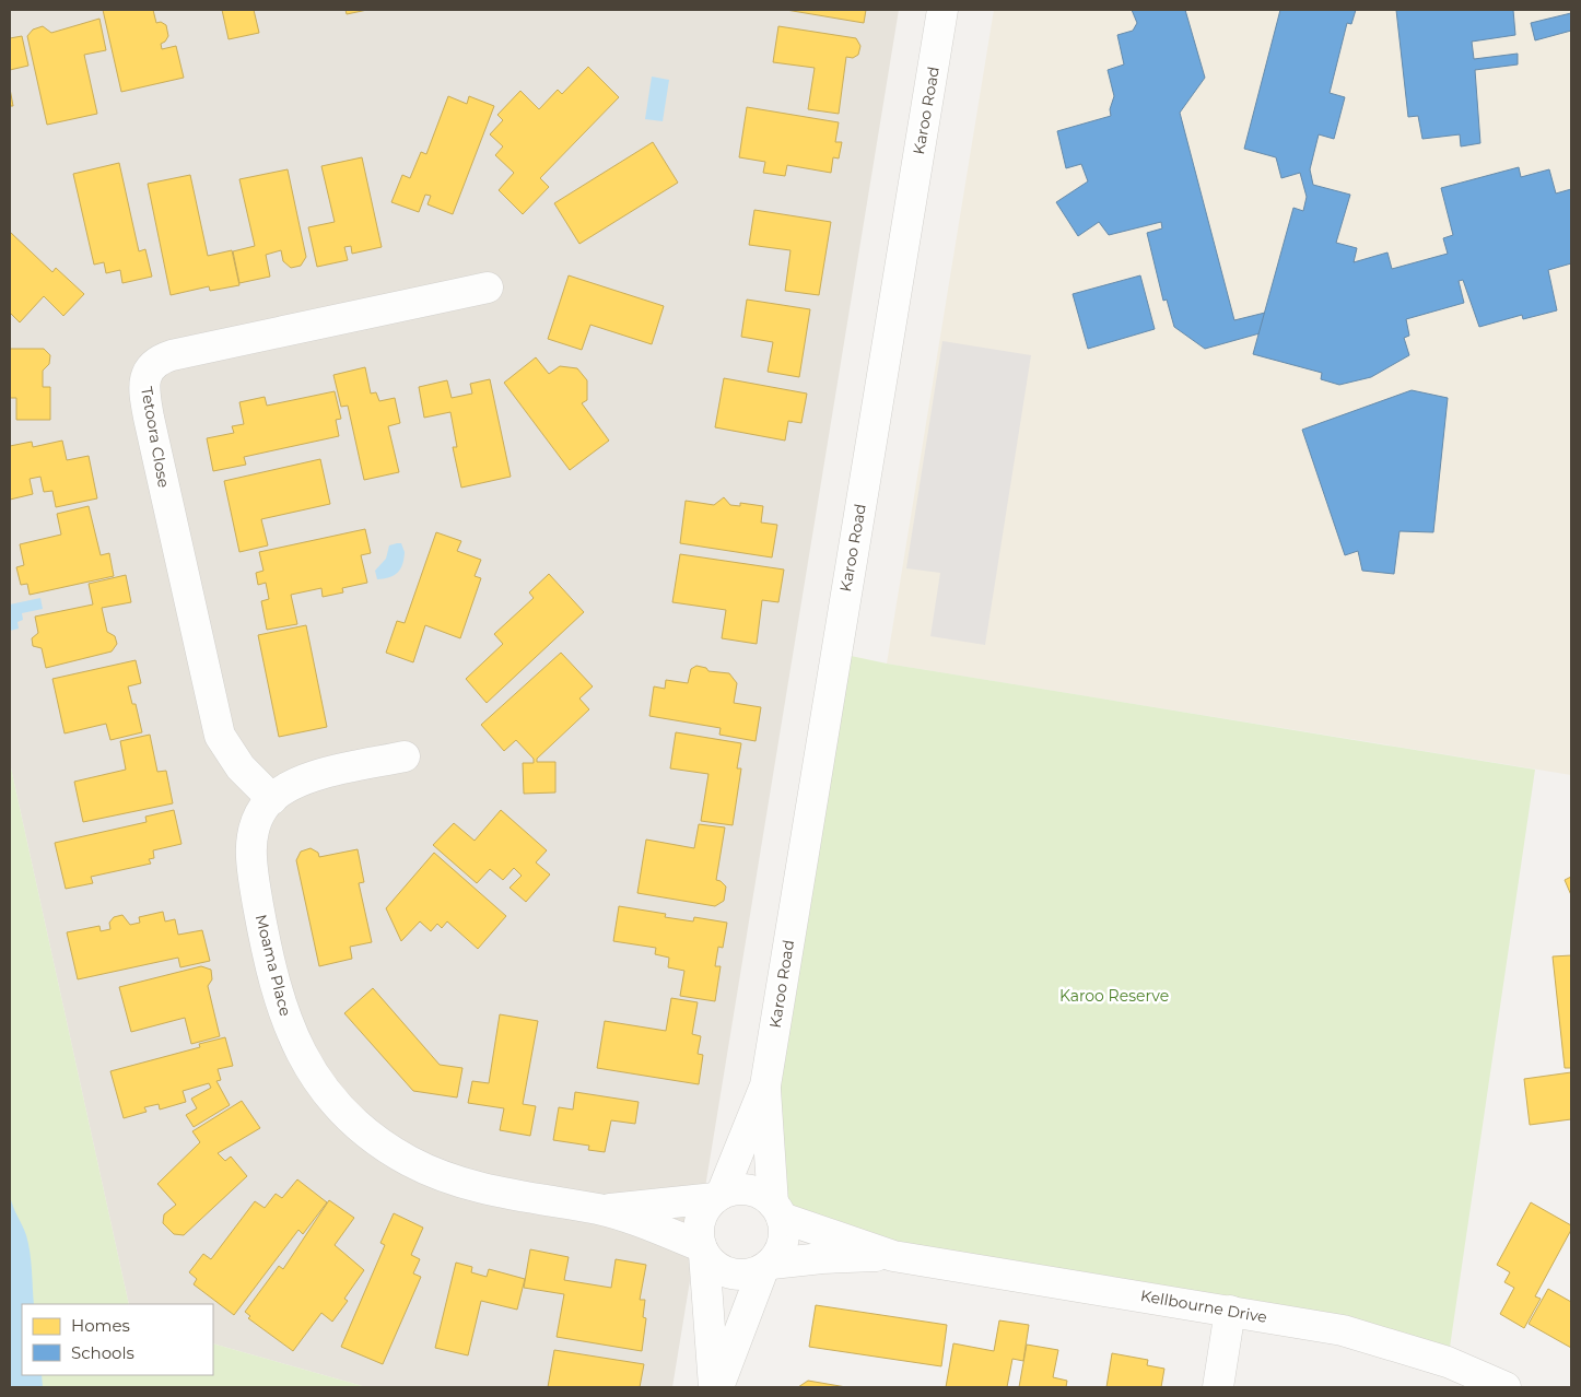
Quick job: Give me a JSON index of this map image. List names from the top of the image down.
{
  "streets": {
    "street": [
      "Karoo Road",
      "Tetoora Close",
      "Moama Place",
      "Kellbourne Drive"
    ]
  },
  "crossings": [
    ["Karoo Road", "Moama Place"],
    ["Karoo Road", "Kellbourne Drive"],
    ["Tetoora Close", "Moama Place"],
    ["Moama Place", "Kellbourne Drive"]
  ],
  "parks": ["Karoo Reserve"],
  "legend": ["Homes", "Schools"]
}
